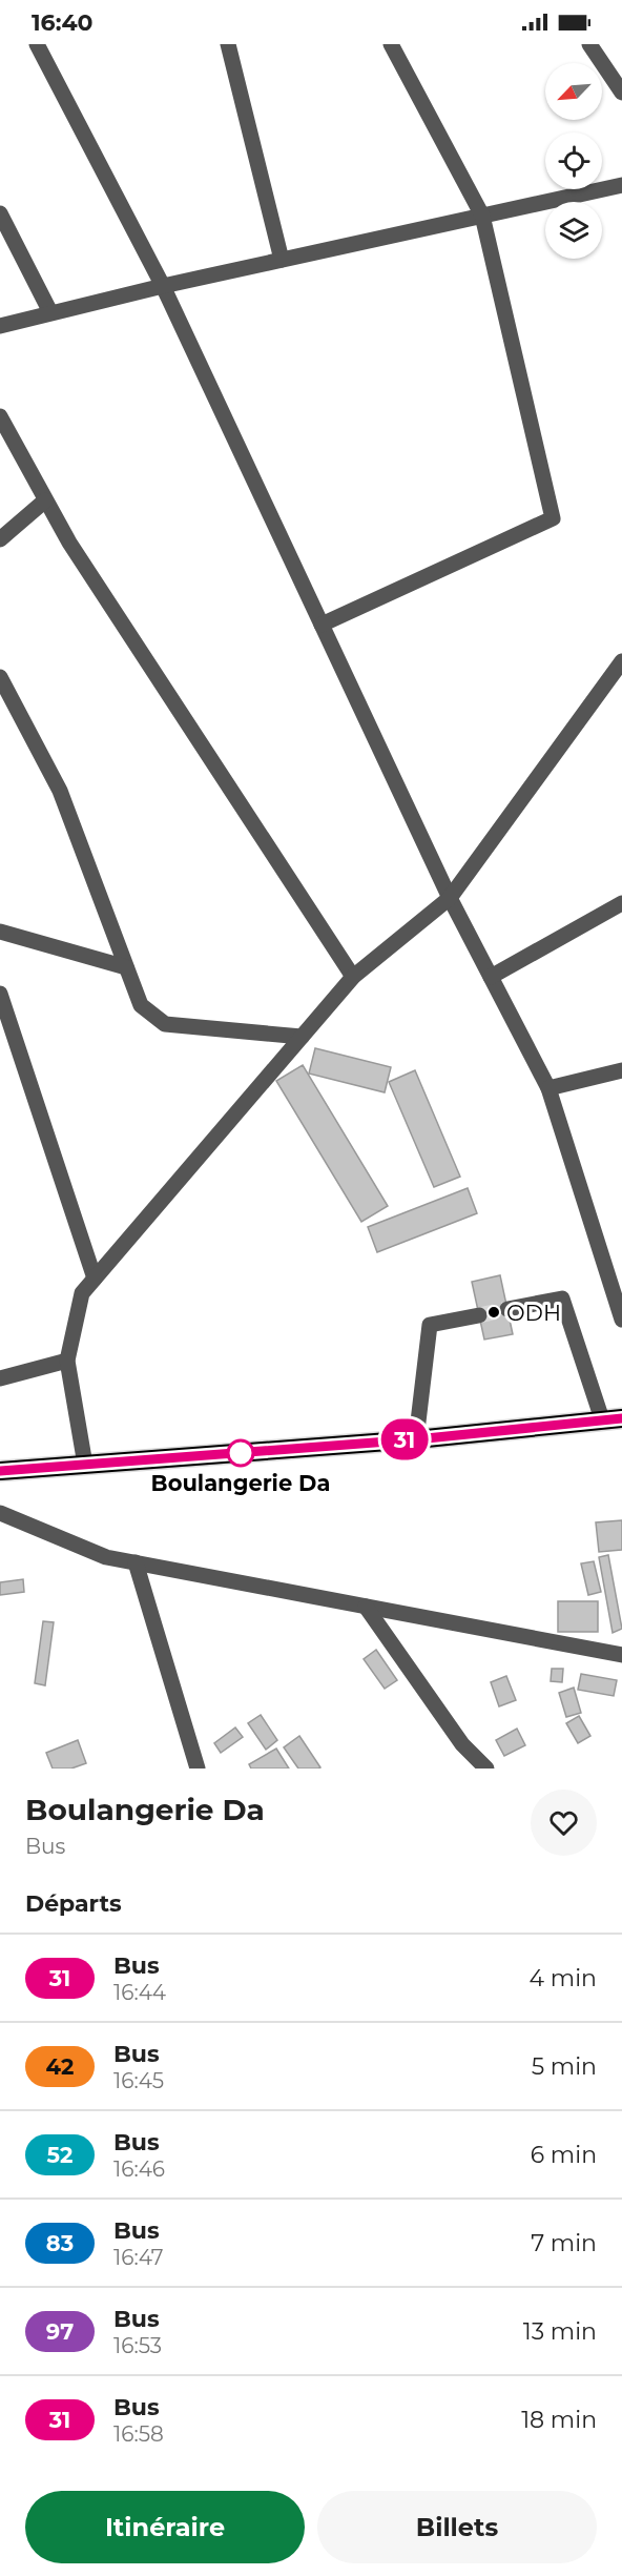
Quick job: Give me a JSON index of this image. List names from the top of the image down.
{
  "places": ["ODH", "Boulangerie Da"],
  "lines": ["bus line 31"],
  "north": "bottom left",
  "page": {
    "status": "16:40",
    "on_map": "31",
    "heading": [
      ["Boulangerie Da", "Bus"],
      "Départs"
    ],
    "list": [
      {
        "mark": "31",
        "name": "Bus",
        "note": "16:44",
        "value": "4 min"
      },
      {
        "mark": "42",
        "name": "Bus",
        "note": "16:45",
        "value": "5 min"
      },
      {
        "mark": "52",
        "name": "Bus",
        "note": "16:46",
        "value": "6 min"
      },
      {
        "mark": "83",
        "name": "Bus",
        "note": "16:47",
        "value": "7 min"
      },
      {
        "mark": "97",
        "name": "Bus",
        "note": "16:53",
        "value": "13 min"
      },
      {
        "mark": "31",
        "name": "Bus",
        "note": "16:58",
        "value": "18 min"
      }
    ],
    "buttons": ["Itinéraire", "Billets"]
  }
}
